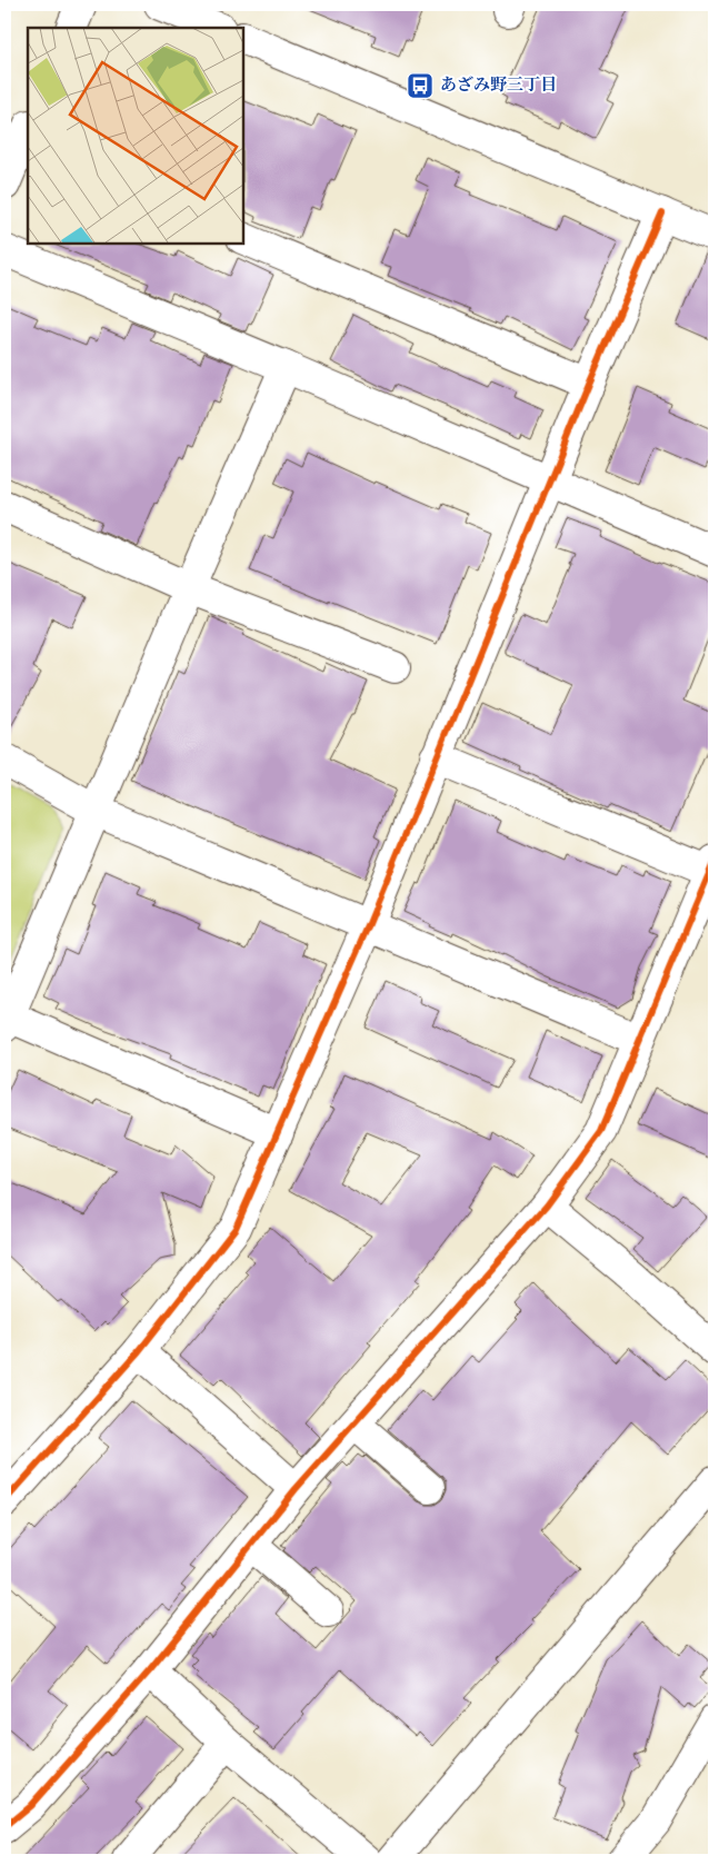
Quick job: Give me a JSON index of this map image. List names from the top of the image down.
{
  "places": {
    "bus stop": ["あざみ野三丁目"]
  }
}
